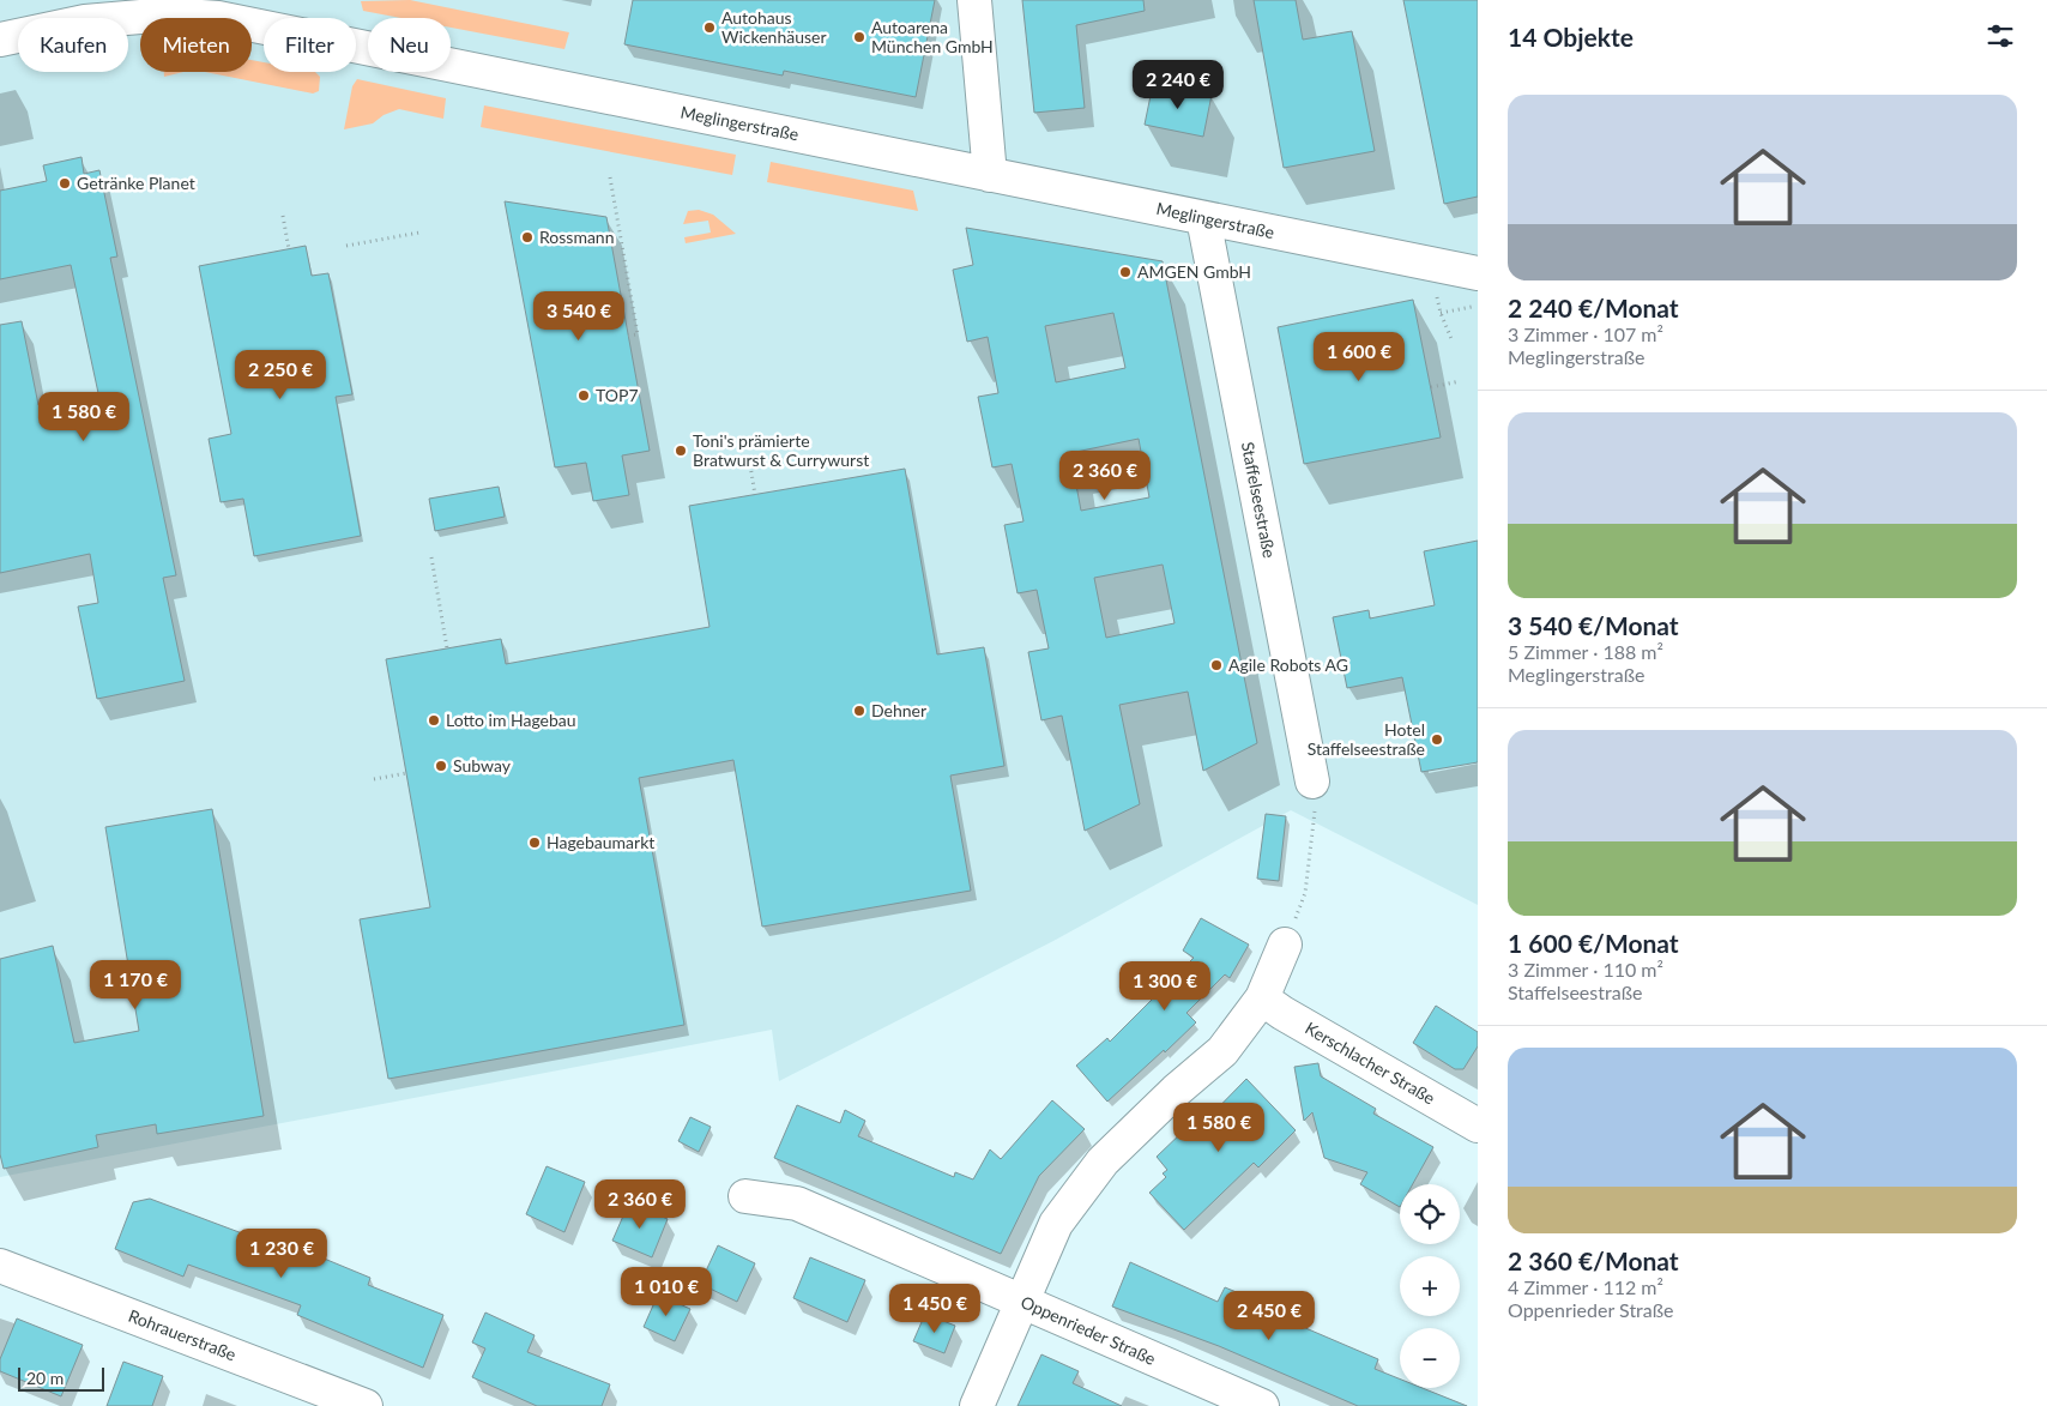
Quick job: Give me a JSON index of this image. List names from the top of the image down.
{
  "streets": {
    "street": [
      "Meglingerstraße",
      "Staffelseestraße",
      "Kerschlacher Straße",
      "Oppenrieder Straße",
      "Rohrauerstraße"
    ]
  },
  "crossings": [
    ["Meglingerstraße", "Staffelseestraße"]
  ],
  "places": [
    "Autohaus Wickenhäuser",
    "Autoarena München GmbH",
    "Getränke Planet",
    "Rossmann",
    "AMGEN GmbH",
    "TOP7",
    "Toni's prämierte Bratwurst & Currywurst",
    "Agile Robots AG",
    "Dehner",
    "Lotto im Hagebau",
    "Hotel Staffelseestraße",
    "Subway",
    "Hagebaumarkt"
  ],
  "scale_bar": "20 m",
  "page": {
    "heading": "14 Objekte",
    "chip": [
      "Kaufen",
      "Mieten",
      "Filter",
      "Neu"
    ],
    "price": [
      "2 240 €",
      "3 540 €",
      "1 600 €",
      "2 250 €",
      "1 580 €",
      "2 360 €",
      "1 170 €",
      "1 300 €",
      "1 580 €",
      "2 360 €",
      "1 230 €",
      "1 010 €",
      "1 450 €",
      "2 450 €"
    ],
    "list": [
      {
        "name": "2 240 €/Monat",
        "note": "3 Zimmer · 107 m² · Meglingerstraße"
      },
      {
        "name": "3 540 €/Monat",
        "note": "5 Zimmer · 188 m² · Meglingerstraße"
      },
      {
        "name": "1 600 €/Monat",
        "note": "3 Zimmer · 110 m² · Staffelseestraße"
      },
      {
        "name": "2 360 €/Monat",
        "note": "4 Zimmer · 112 m² · Oppenrieder Straße"
      }
    ],
    "map_buttons": ["+", "−"],
    "scale": "20 m"
  }
}
